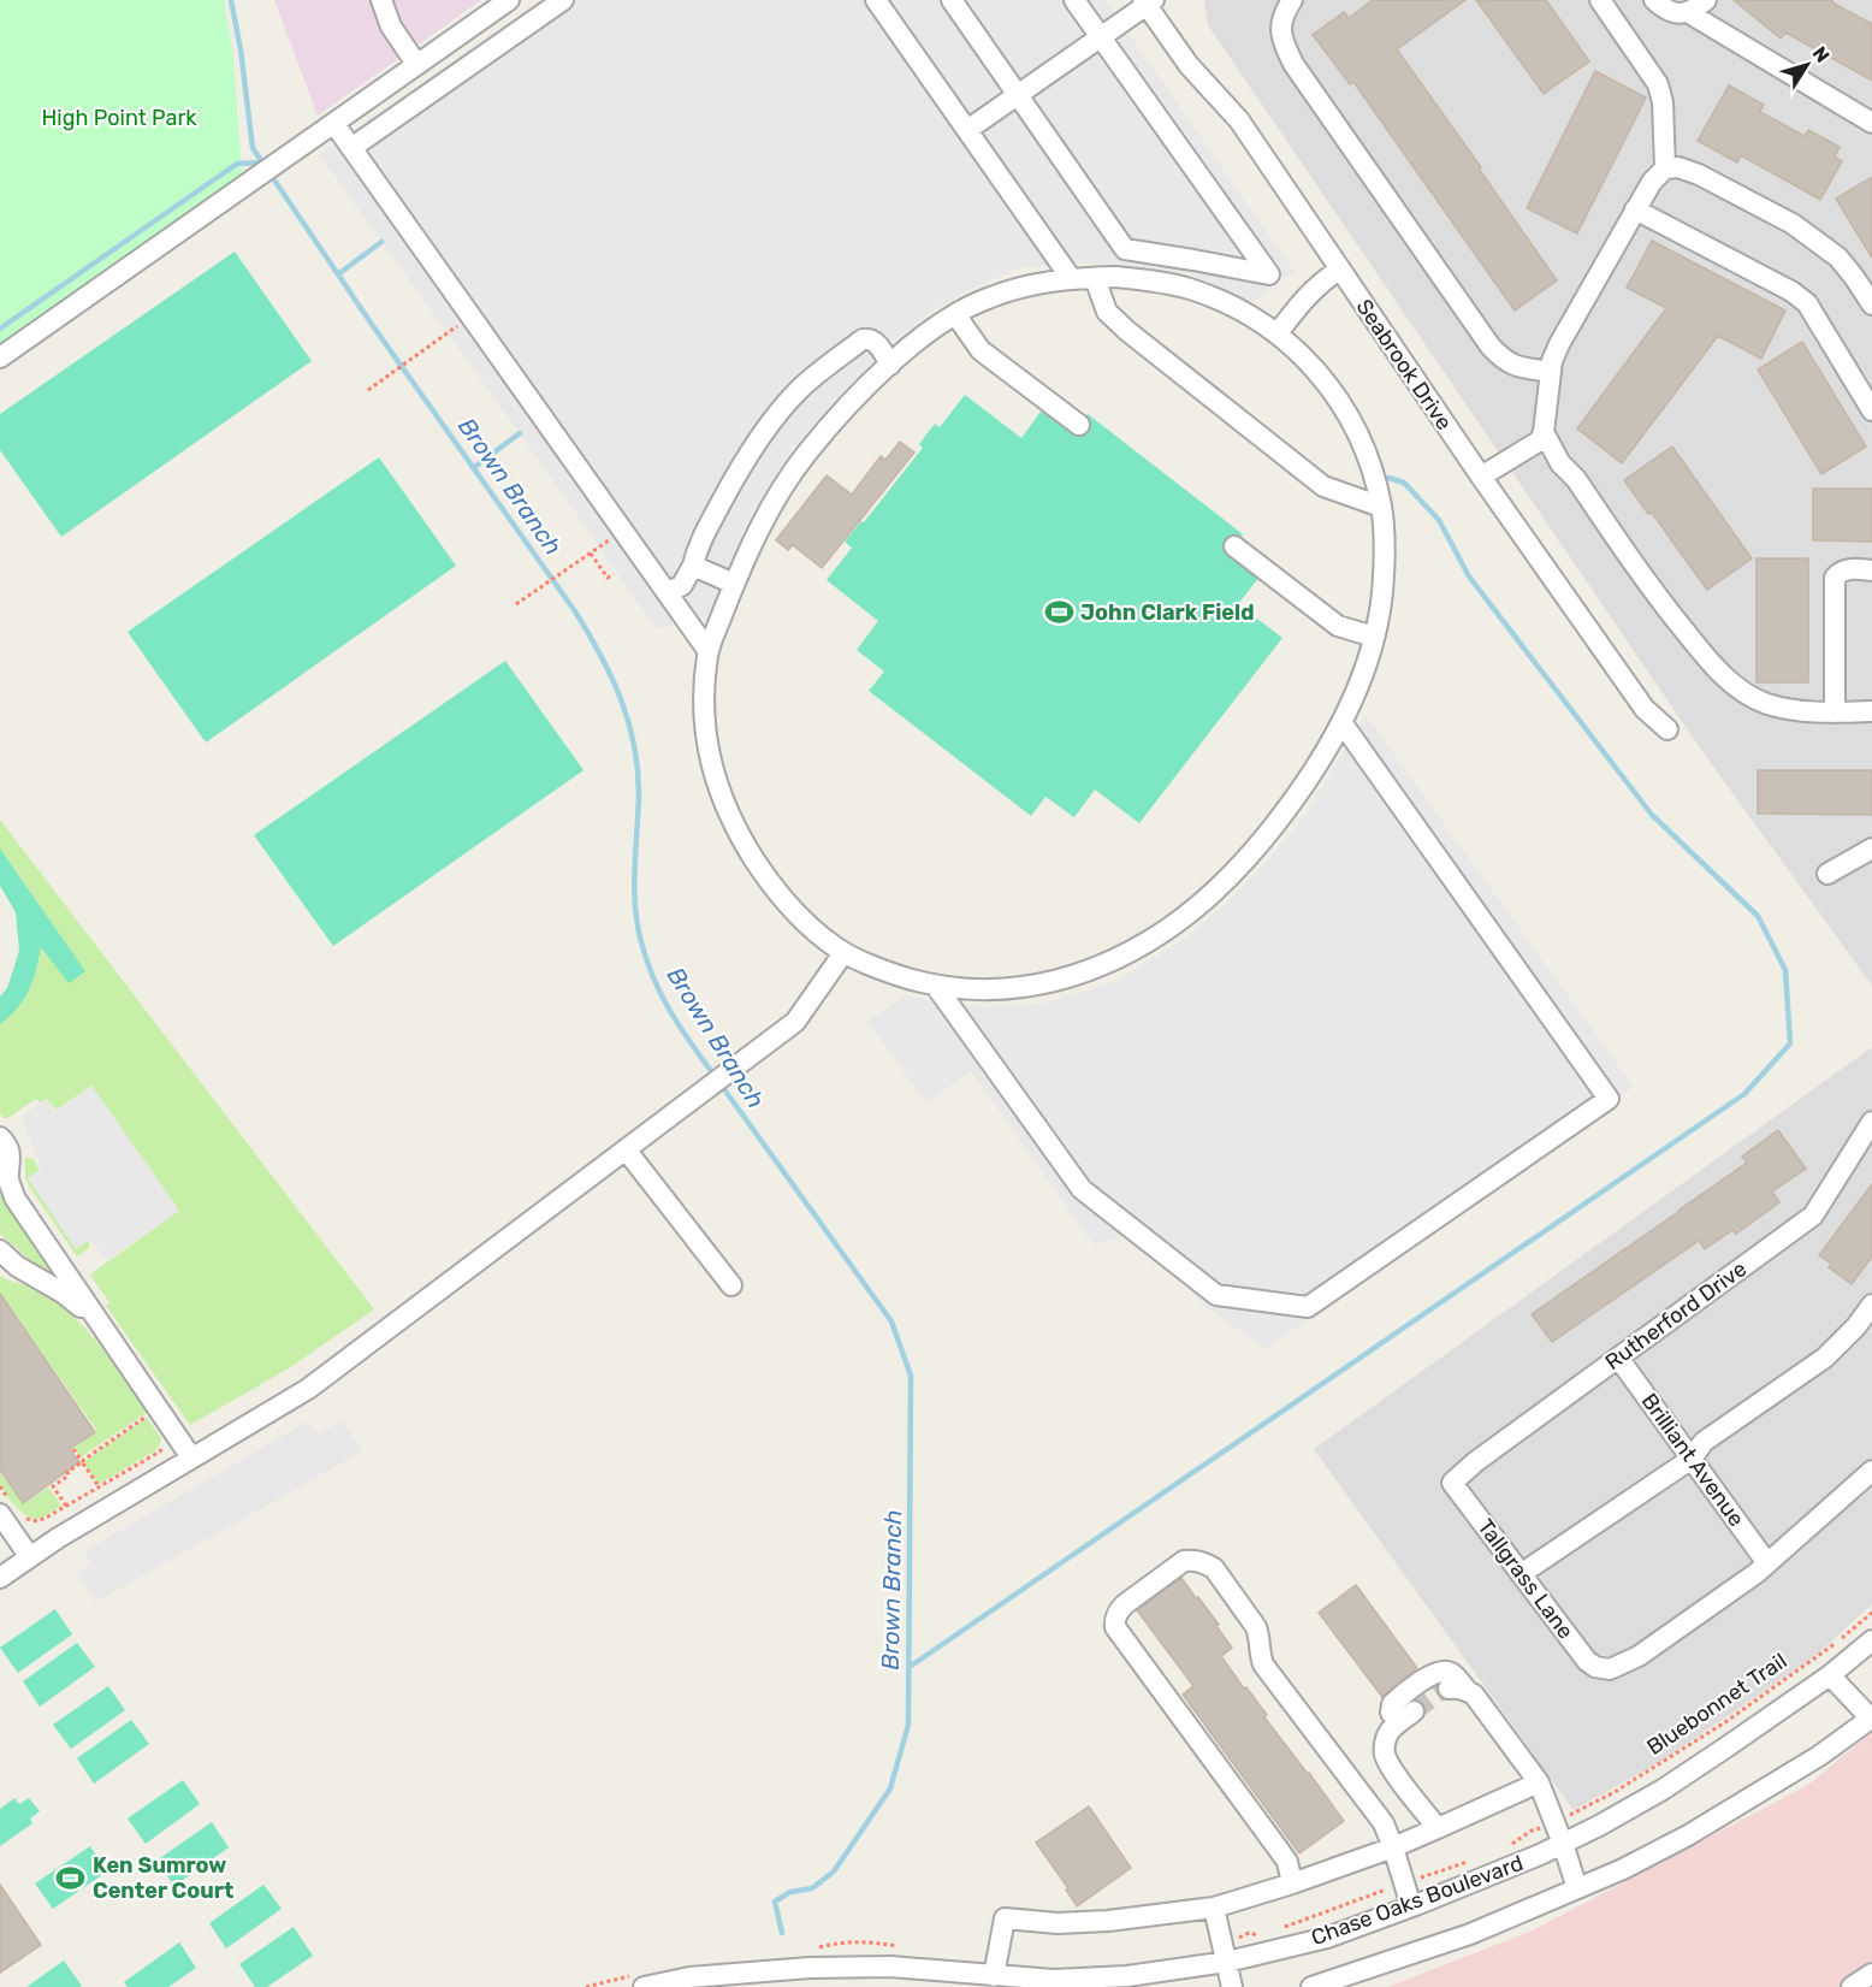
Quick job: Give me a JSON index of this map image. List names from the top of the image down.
{
  "streets": {
    "street": [
      "Seabrook Drive",
      "Rutherford Drive",
      "Brilliant Avenue",
      "Tallgrass Lane",
      "Chase Oaks Boulevard"
    ],
    "path": ["Bluebonnet Trail"]
  },
  "crossings": [
    ["Rutherford Drive", "Brilliant Avenue"],
    ["Rutherford Drive", "Tallgrass Lane"],
    ["Brilliant Avenue", "Tallgrass Lane"]
  ],
  "water": ["Brown Branch"],
  "parks": ["High Point Park"],
  "places": {
    "sports": ["John Clark Field", "Ken Sumrow Center Court"]
  },
  "north": "top right"
}
